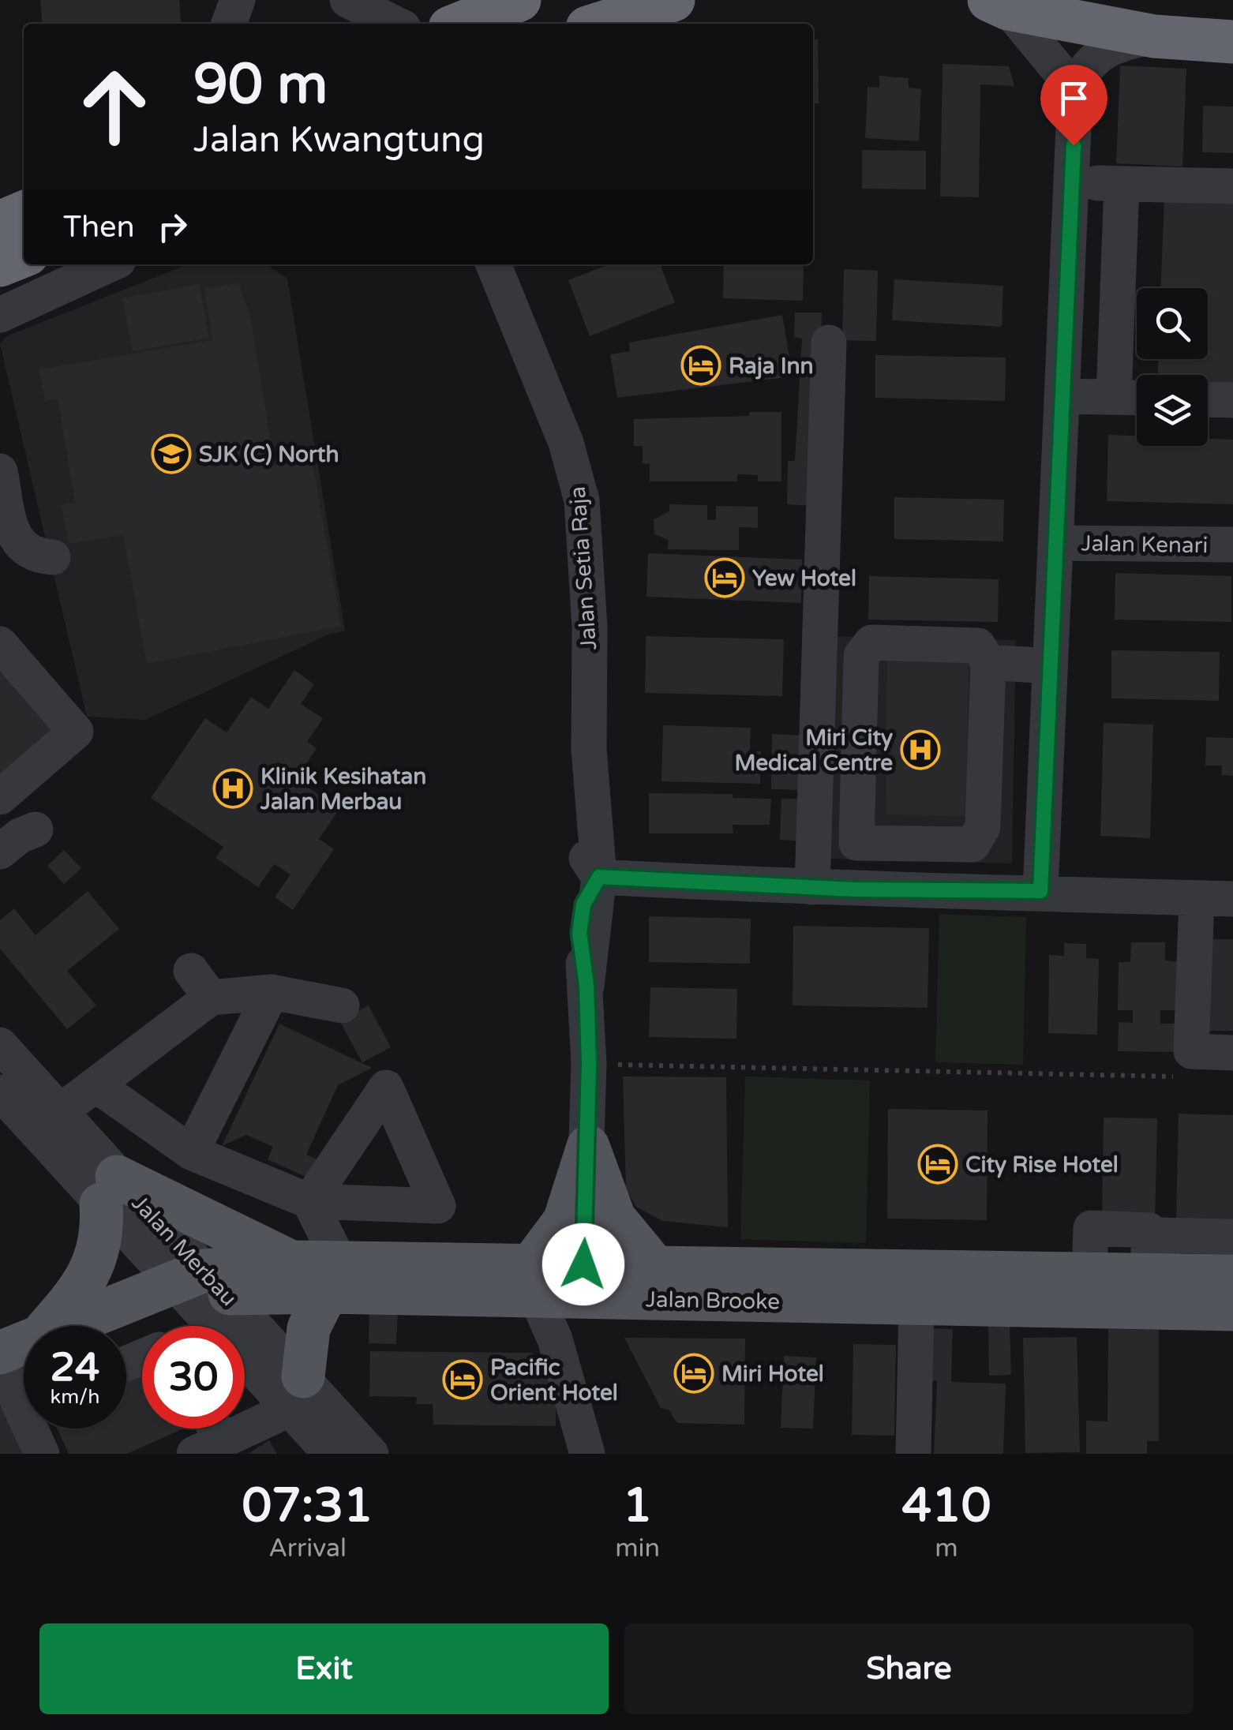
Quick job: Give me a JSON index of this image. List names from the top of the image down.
{
  "streets": {
    "main road": ["Jalan Brooke"],
    "street": ["Jalan Kenari", "Jalan Setia Raja", "Jalan Merbau"]
  },
  "crossings": [
    ["Jalan Setia Raja", "Jalan Brooke"],
    ["Jalan Merbau", "Jalan Brooke"]
  ],
  "places": {
    "hotel": [
      "Raja Inn",
      "Yew Hotel",
      "City Rise Hotel",
      "Miri Hotel",
      "Pacific Orient Hotel"
    ],
    "school or university": ["SJK (C) North"],
    "hospital": ["Miri City Medical Centre", "Klinik Kesihatan Jalan Merbau"]
  },
  "page": {
    "turn": ["90 m", "Jalan Kwangtung"],
    "then": "Then",
    "speed": "24 km/h",
    "limit": "30",
    "eta": [
      "07:31",
      "Arrival",
      "1",
      "min",
      "410",
      "m"
    ],
    "buttons": ["Exit", "Share"]
  }
}
